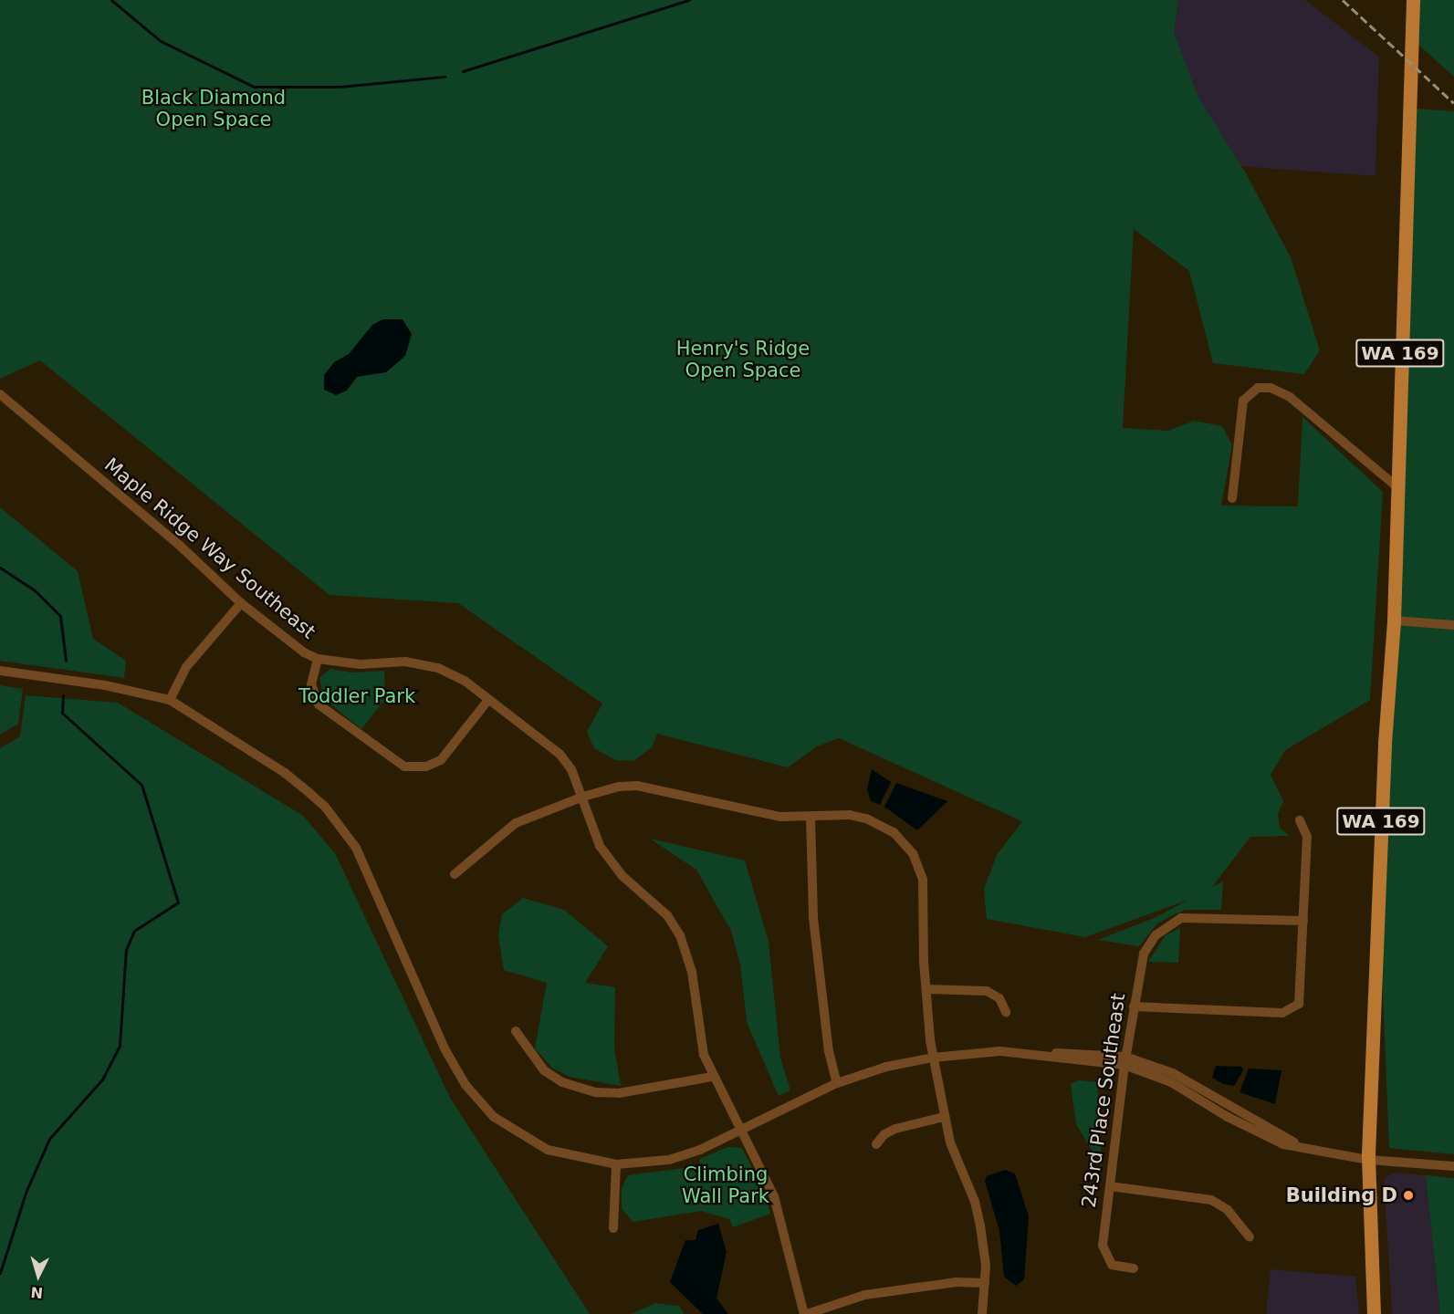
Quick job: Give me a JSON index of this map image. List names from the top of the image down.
{
  "streets": {
    "main road": ["WA 169"],
    "street": ["Maple Ridge Way Southeast", "243rd Place Southeast"]
  },
  "parks": [
    "Black Diamond Open Space",
    "Henry's Ridge Open Space",
    "Toddler Park",
    "Climbing Wall Park"
  ],
  "places": ["Building D"],
  "north": "bottom"
}
